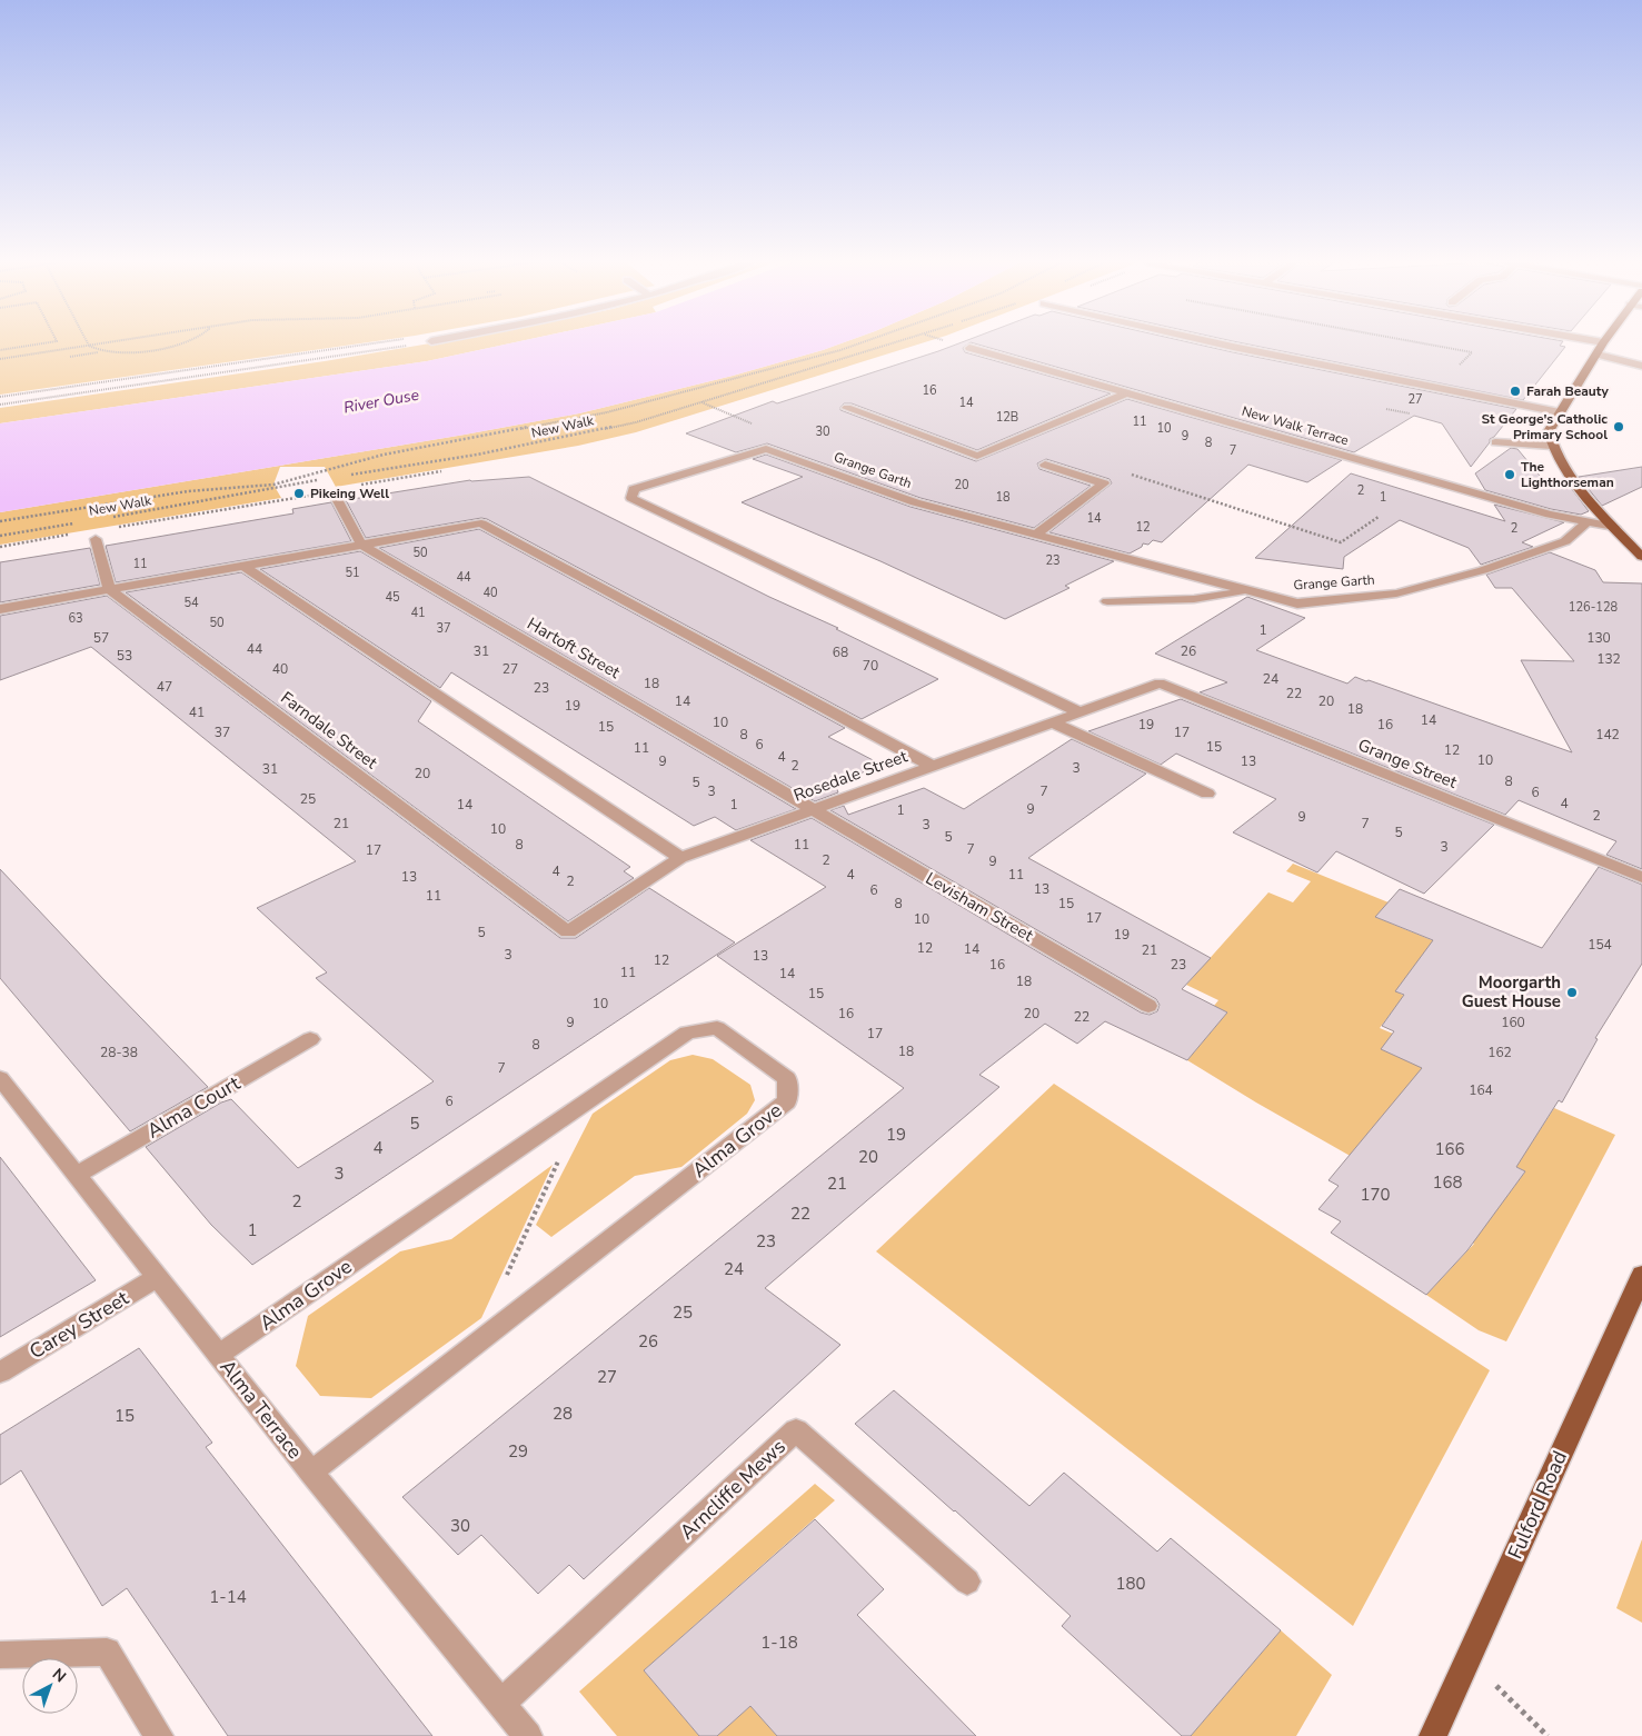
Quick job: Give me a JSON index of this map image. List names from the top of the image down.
{
  "streets": {
    "main road": ["Fulford Road"],
    "street": [
      "New Walk Terrace",
      "Grange Garth",
      "Hartoft Street",
      "Farndale Street",
      "Grange Street",
      "Rosedale Street",
      "Levisham Street",
      "Alma Court",
      "Alma Grove",
      "Carey Street",
      "Alma Terrace",
      "Arncliffe Mews"
    ],
    "path": ["New Walk"]
  },
  "crossings": [
    ["New Walk Terrace", "Grange Garth"],
    ["Grange Garth", "Rosedale Street"],
    ["Hartoft Street", "Rosedale Street"],
    ["Hartoft Street", "Levisham Street"],
    ["Farndale Street", "Rosedale Street"],
    ["Grange Street", "Rosedale Street"],
    ["Rosedale Street", "Levisham Street"],
    ["Alma Court", "Alma Terrace"],
    ["Alma Grove", "Alma Terrace"],
    ["Carey Street", "Alma Terrace"],
    ["Alma Terrace", "Arncliffe Mews"]
  ],
  "water": ["River Ouse"],
  "places": [
    "Farah Beauty",
    "St George's Catholic Primary School",
    "The Lighthorseman",
    "Pikeing Well",
    "Moorgarth Guest House"
  ],
  "house_numbers": [
    "16",
    "27",
    "14",
    "12B",
    "11",
    "10",
    "30",
    "9",
    "8",
    "7",
    "20",
    "2",
    "18",
    "1",
    "14",
    "12",
    "2",
    "50",
    "23",
    "11",
    "51",
    "44",
    "40",
    "45",
    "54",
    "126-128",
    "41",
    "63",
    "50",
    "37",
    "1",
    "57",
    "130",
    "44",
    "31",
    "26",
    "68",
    "53",
    "132",
    "70",
    "40",
    "27",
    "24",
    "18",
    "47",
    "23",
    "22",
    "14",
    "20",
    "19",
    "18",
    "41",
    "14",
    "10",
    "19",
    "16",
    "15",
    "37",
    "17",
    "8",
    "142",
    "6",
    "15",
    "11",
    "12",
    "4",
    "10",
    "9",
    "13",
    "2",
    "3",
    "31",
    "20",
    "8",
    "5",
    "3",
    "7",
    "6",
    "25",
    "4",
    "14",
    "1",
    "9",
    "1",
    "2",
    "9",
    "21",
    "7",
    "3",
    "10",
    "5",
    "5",
    "8",
    "11",
    "3",
    "7",
    "17",
    "2",
    "9",
    "4",
    "4",
    "11",
    "13",
    "2",
    "13",
    "6",
    "11",
    "8",
    "15",
    "17",
    "10",
    "5",
    "19",
    "154",
    "12",
    "14",
    "21",
    "3",
    "13",
    "12",
    "16",
    "23",
    "11",
    "14",
    "18",
    "15",
    "10",
    "16",
    "20",
    "22",
    "9",
    "160",
    "17",
    "8",
    "18",
    "28-38",
    "162",
    "7",
    "164",
    "6",
    "5",
    "19",
    "4",
    "166",
    "20",
    "3",
    "168",
    "21",
    "170",
    "2",
    "22",
    "1",
    "23",
    "24",
    "25",
    "26",
    "27",
    "28",
    "15",
    "29",
    "30",
    "180",
    "1-14",
    "1-18"
  ],
  "north": "top right"
}
